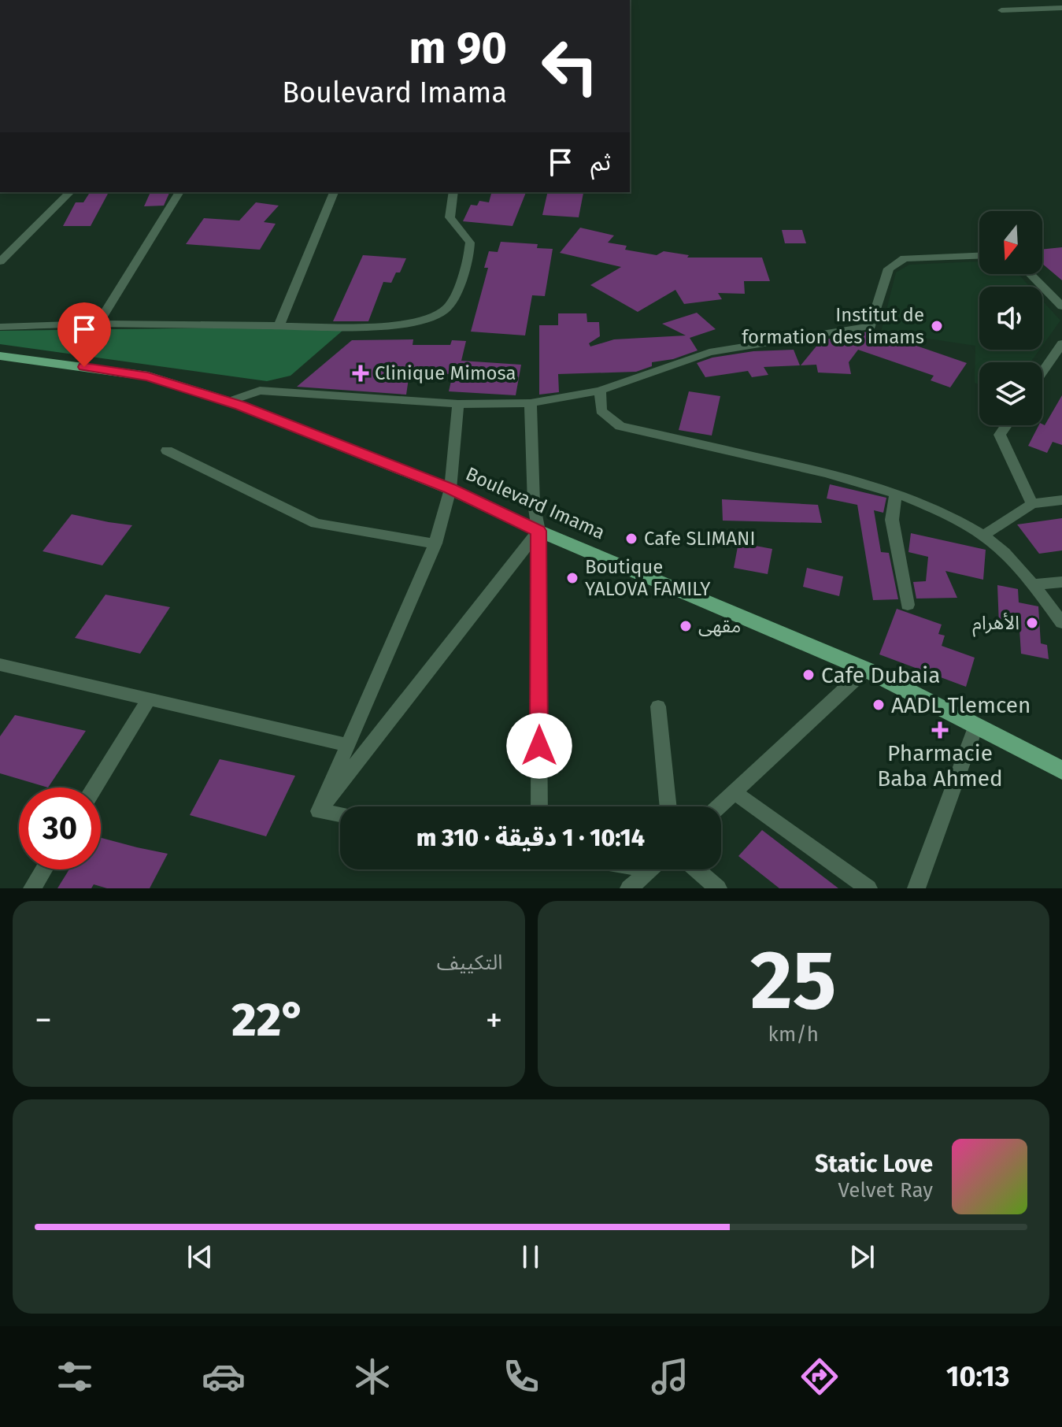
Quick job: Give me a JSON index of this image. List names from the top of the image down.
{
  "streets": {
    "main road": ["Boulevard Imama"]
  },
  "places": {
    "other": [
      "Institut de formation des imams",
      "Cafe SLIMANI",
      "Boutique YALOVA FAMILY",
      "الأهرام",
      "مقهى",
      "Cafe Dubaia",
      "AADL Tlemcen"
    ],
    "health": ["Clinique Mimosa", "Pharmacie Baba Ahmed"]
  },
  "north": "bottom",
  "page": {
    "turn": ["90 m", "Boulevard Imama"],
    "then": "ثم",
    "limit": "30",
    "trip": "10:14 · 1 دقيقة · 310 m",
    "tile": [
      ["25", "km/h"],
      "التكييف"
    ],
    "heat": ["−", "22°", "+"],
    "song": ["Static Love", "Velvet Ray"],
    "tabs": "10:13"
  }
}
